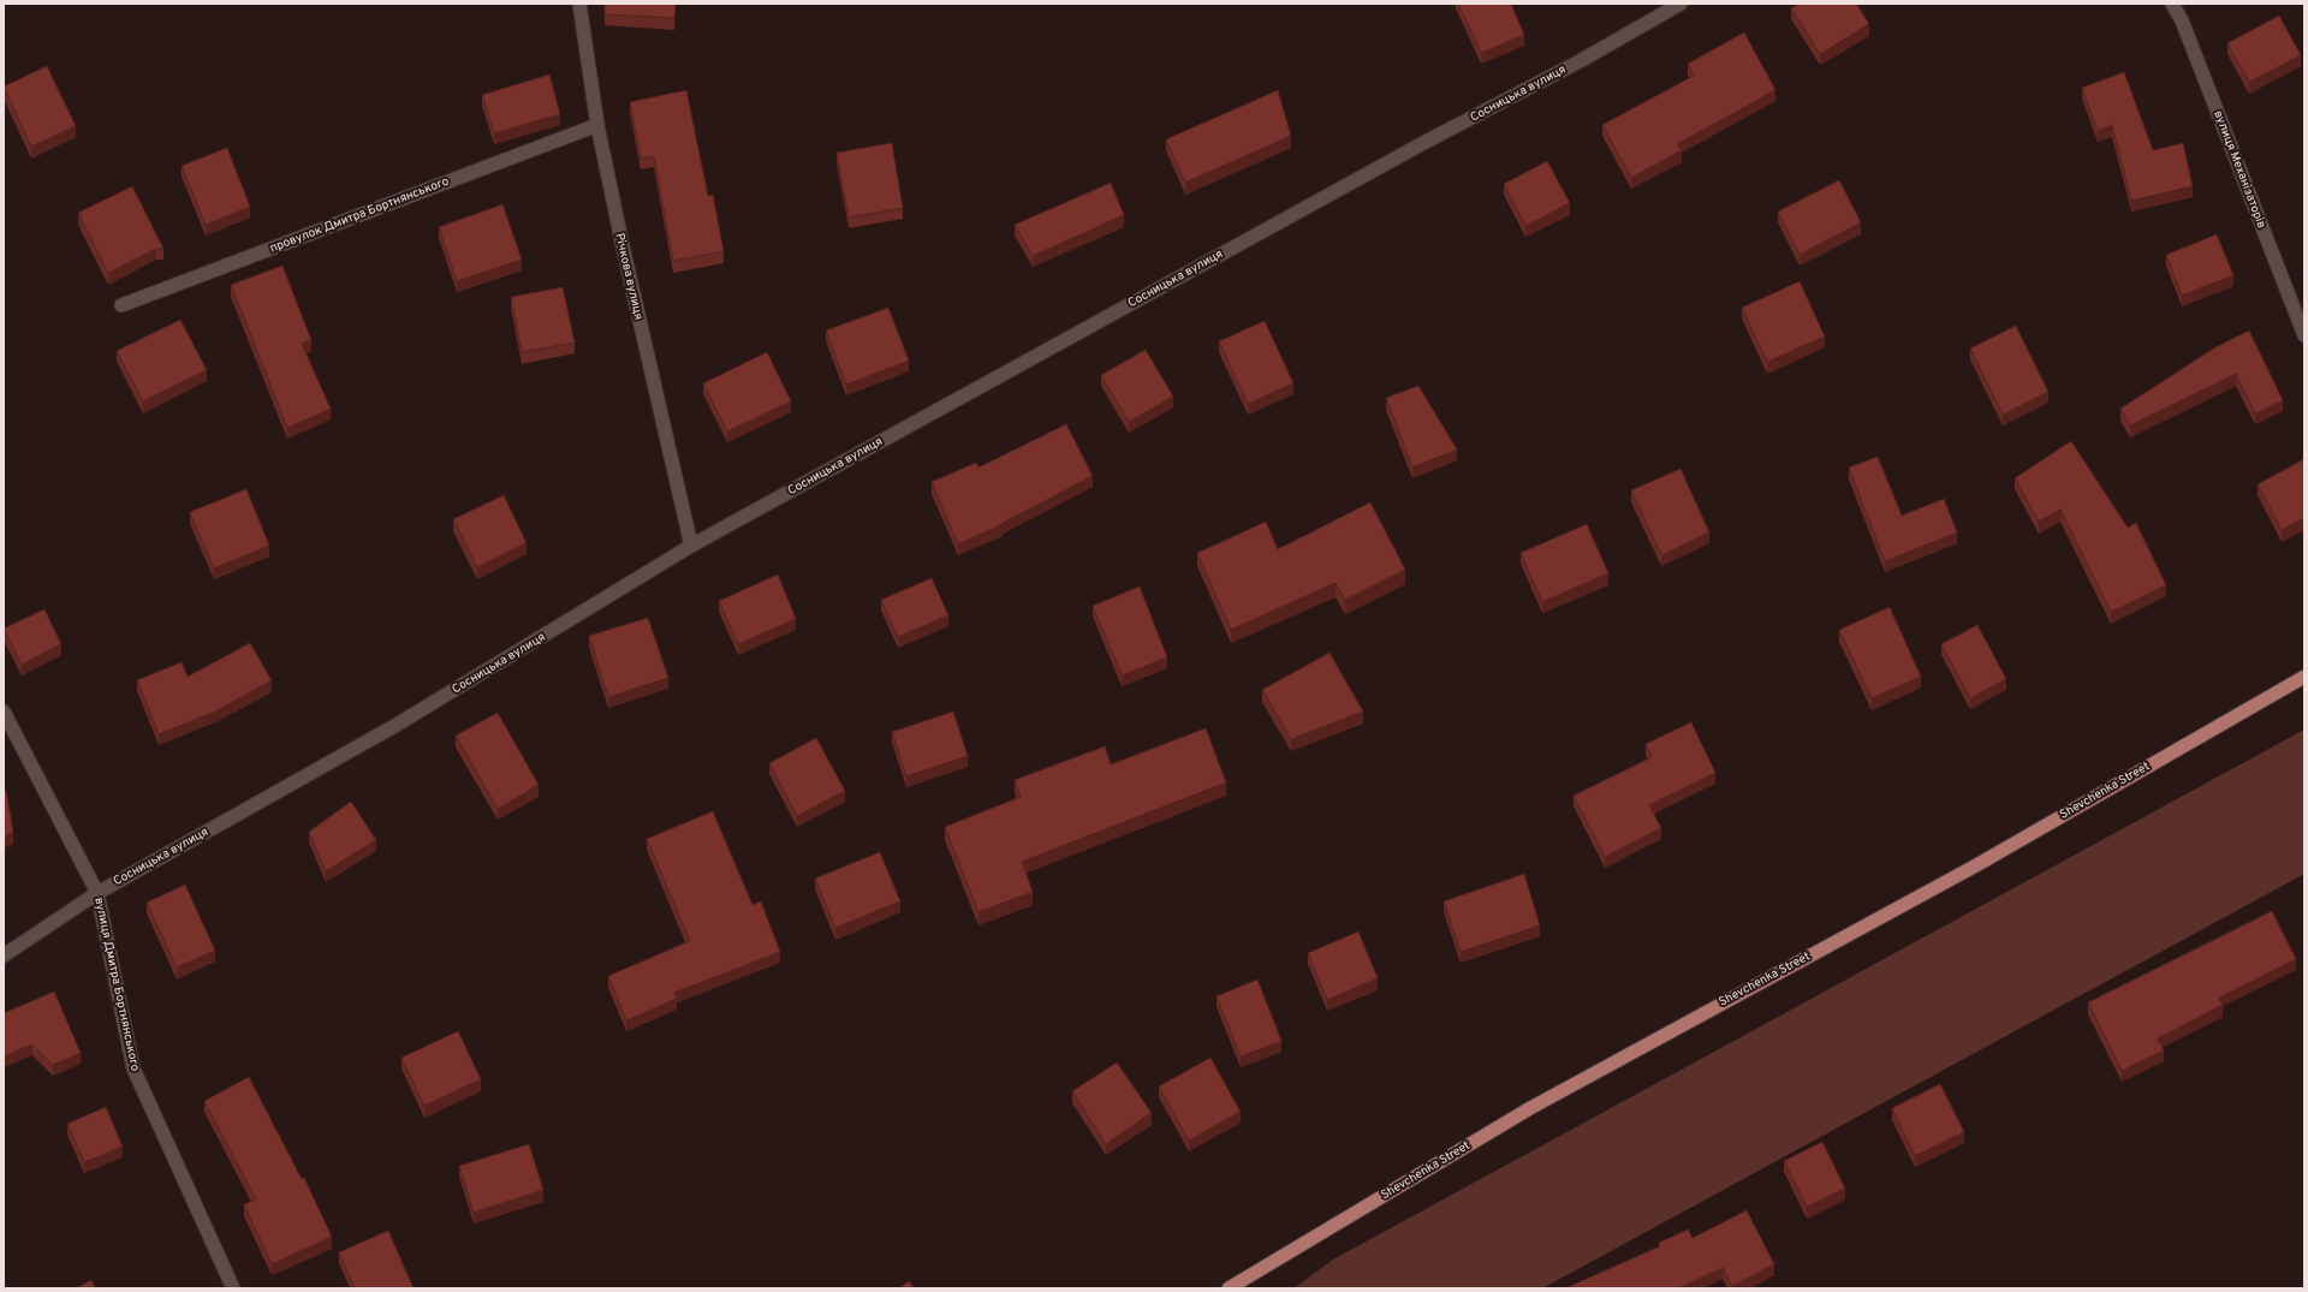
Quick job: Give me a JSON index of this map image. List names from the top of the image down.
{
  "streets": {
    "main road": ["Shevchenka Street"],
    "street": [
      "Сосницька вулиця",
      "вулиця Механізаторів",
      "провулок Дмитра Бортнянського",
      "Річкова вулиця",
      "вулиця Дмитра Бортнянського"
    ]
  },
  "crossings": [
    ["Сосницька вулиця", "Річкова вулиця"],
    ["Сосницька вулиця", "вулиця Дмитра Бортнянського"],
    ["провулок Дмитра Бортнянського", "Річкова вулиця"]
  ]
}
